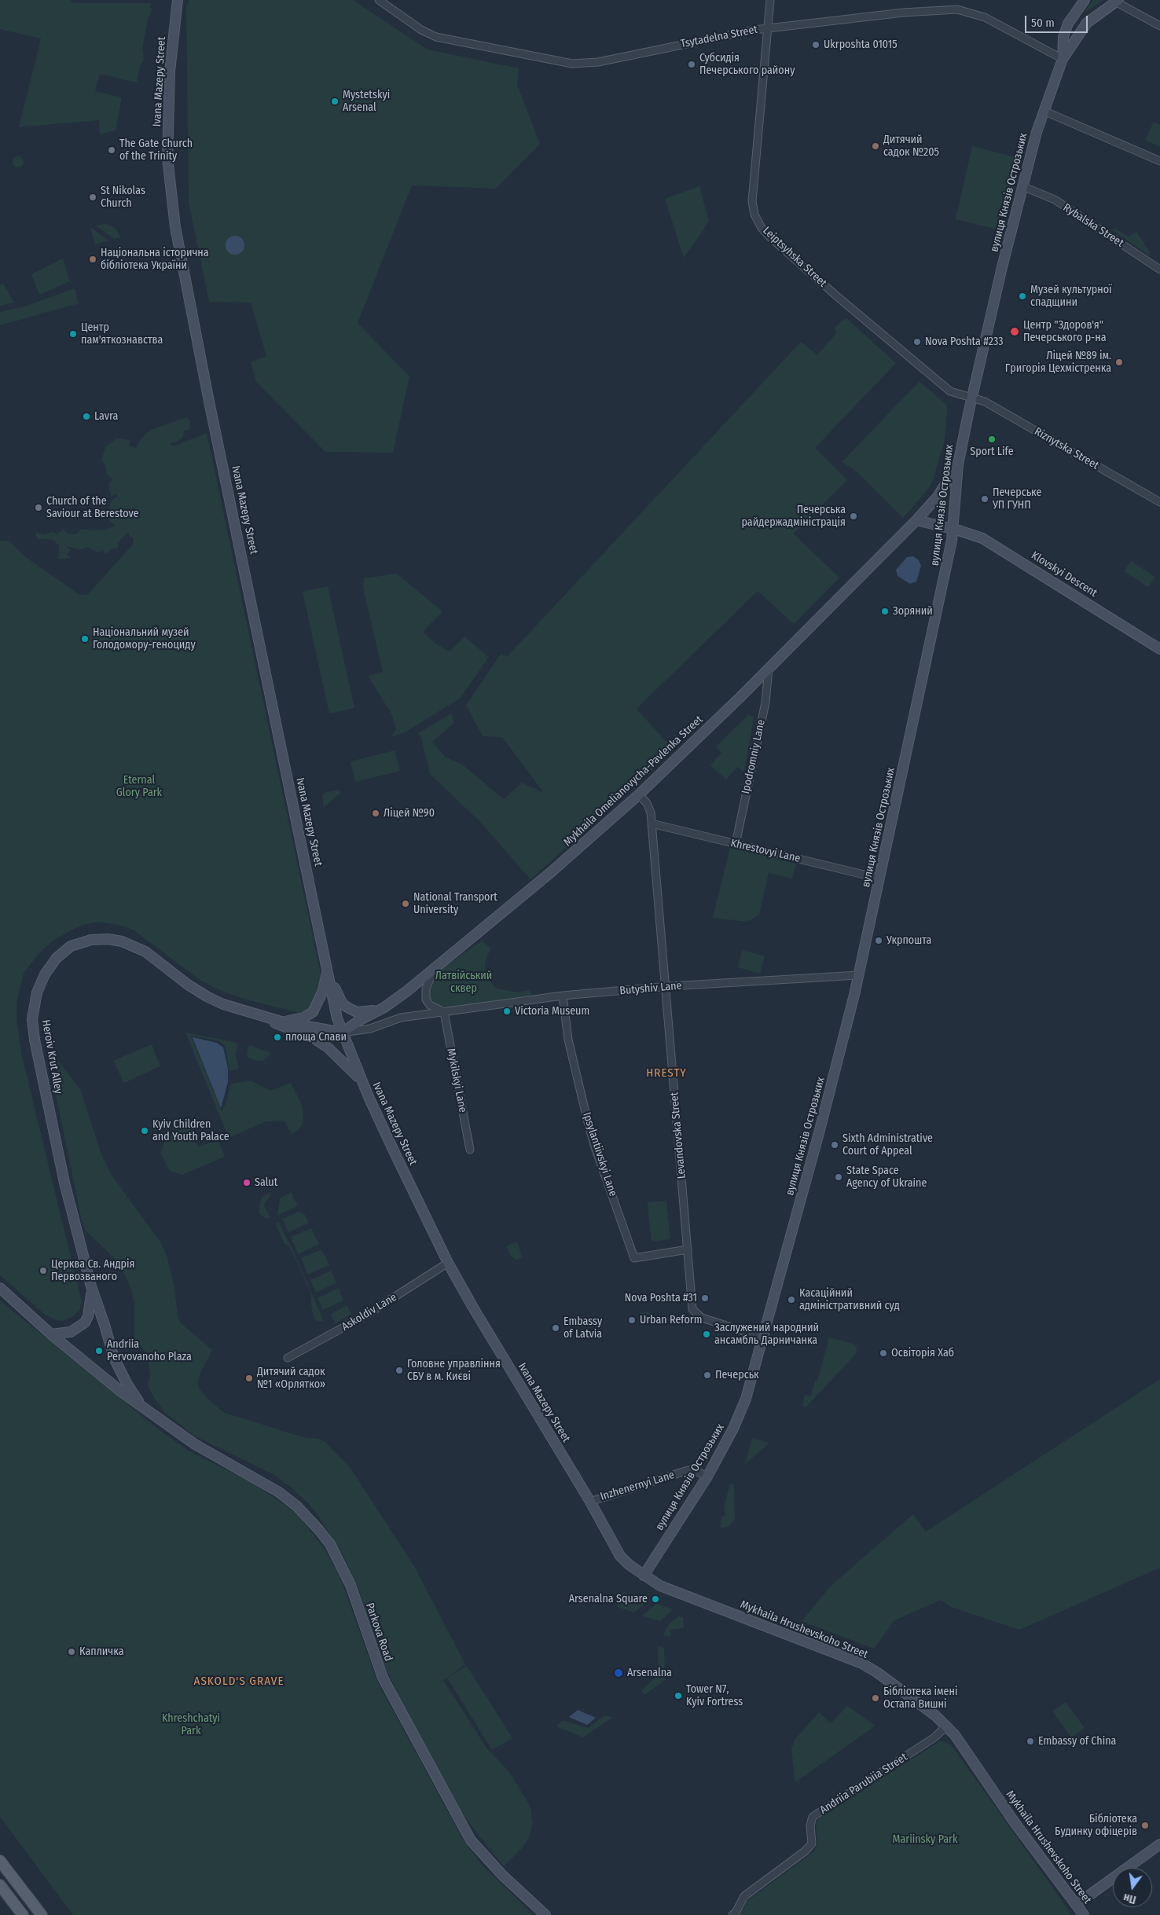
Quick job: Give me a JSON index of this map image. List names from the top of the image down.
{
  "streets": {
    "main road": [
      "Ivana Mazepy Street",
      "вулиця Князів Острозьких",
      "Klovskyi Descent",
      "Mykhaila Omelianovycha-Pavlenka Street",
      "Heroiv Krut Alley",
      "Mykhaila Hrushevskoho Street",
      "Parkova Road"
    ],
    "street": [
      "Tsytadelna Street",
      "Rybalska Street",
      "Leiptsyhska Street",
      "Riznytska Street",
      "Ipodromniy Lane",
      "Khrestovyi Lane",
      "Butyshiv Lane",
      "Mykilskyi Lane",
      "Levandovska Street",
      "Ipsylantiivskyi Lane",
      "Askoldiv Lane",
      "Inzhenernyi Lane",
      "Andriia Parubiia Street"
    ]
  },
  "crossings": [
    ["Tsytadelna Street", "вулиця Князів Острозьких"],
    ["Tsytadelna Street", "Leiptsyhska Street"],
    ["Ivana Mazepy Street", "вулиця Князів Острозьких"],
    ["Ivana Mazepy Street", "Mykhaila Omelianovycha-Pavlenka Street"],
    ["Ivana Mazepy Street", "Butyshiv Lane"],
    ["Ivana Mazepy Street", "Heroiv Krut Alley"],
    ["Ivana Mazepy Street", "Askoldiv Lane"],
    ["Ivana Mazepy Street", "Inzhenernyi Lane"],
    ["Ivana Mazepy Street", "Mykhaila Hrushevskoho Street"],
    ["вулиця Князів Острозьких", "Rybalska Street"],
    ["вулиця Князів Острозьких", "Leiptsyhska Street"],
    ["вулиця Князів Острозьких", "Riznytska Street"],
    ["вулиця Князів Острозьких", "Klovskyi Descent"],
    ["вулиця Князів Острозьких", "Mykhaila Omelianovycha-Pavlenka Street"],
    ["вулиця Князів Острозьких", "Khrestovyi Lane"],
    ["вулиця Князів Острозьких", "Butyshiv Lane"],
    ["вулиця Князів Острозьких", "Levandovska Street"],
    ["вулиця Князів Острозьких", "Inzhenernyi Lane"],
    ["вулиця Князів Острозьких", "Mykhaila Hrushevskoho Street"],
    ["Leiptsyhska Street", "Riznytska Street"],
    ["Ipodromniy Lane", "Mykhaila Omelianovycha-Pavlenka Street"],
    ["Ipodromniy Lane", "Khrestovyi Lane"],
    ["Mykhaila Omelianovycha-Pavlenka Street", "Butyshiv Lane"],
    ["Mykhaila Omelianovycha-Pavlenka Street", "Heroiv Krut Alley"],
    ["Mykhaila Omelianovycha-Pavlenka Street", "Levandovska Street"],
    ["Khrestovyi Lane", "Levandovska Street"],
    ["Butyshiv Lane", "Heroiv Krut Alley"],
    ["Butyshiv Lane", "Mykilskyi Lane"],
    ["Butyshiv Lane", "Levandovska Street"],
    ["Butyshiv Lane", "Ipsylantiivskyi Lane"],
    ["Levandovska Street", "Ipsylantiivskyi Lane"],
    ["Mykhaila Hrushevskoho Street", "Andriia Parubiia Street"]
  ],
  "districts": ["HRESTY", "ASKOLD'S GRAVE"],
  "parks": [
    "Eternal Glory Park",
    "Латвійський сквер",
    "Khreshchatyi Park",
    "Mariinsky Park"
  ],
  "places": [
    "Ukrposhta 01015",
    "Субсидія Печерського району",
    "Mystetskyi Arsenal",
    "Дитячий садок №205",
    "The Gate Church of the Trinity",
    "St Nikolas Church",
    "Національна історична бібліотека України",
    "Музей культурної спадщини",
    "Центр \"Здоров'я\" Печерського р-на",
    "Центр пам'яткознавства",
    "Nova Poshta #233",
    "Ліцей №89 ім. Григорія Цехмістренка",
    "Lavra",
    "Sport Life",
    "Печерське УП ГУНП",
    "Church of the Saviour at Berestove",
    "Печерська райдержадміністрація",
    "Зоряний",
    "Національний музей Голодомору-геноциду",
    "Ліцей №90",
    "National Transport University",
    "Укрпошта",
    "Victoria Museum",
    "площа Слави",
    "Kyiv Children and Youth Palace",
    "Sixth Administrative Court of Appeal",
    "State Space Agency of Ukraine",
    "Salut",
    "Церква Св. Андрія Первозваного",
    "Nova Poshta #31",
    "Касаційний адміністративний суд",
    "Urban Reform",
    "Embassy of Latvia",
    "Заслужений народний ансамбль Дарничанка",
    "Andriia Pervovanoho Plaza",
    "Освіторія Хаб",
    "Головне управління СБУ в м. Києві",
    "Печерськ",
    "Дитячий садок №1 «Орлятко»",
    "Arsenalna Square",
    "Капличка",
    "Arsenalna",
    "Tower N7, Kyiv Fortress",
    "Бібліотека імені Остапа Вишні",
    "Embassy of China",
    "Бібліотека Будинку офіцерів"
  ],
  "scale_bar": "50 m",
  "north": "bottom"
}
